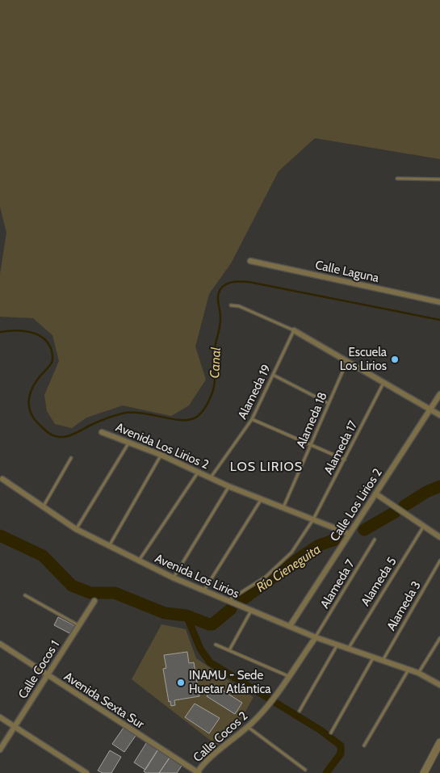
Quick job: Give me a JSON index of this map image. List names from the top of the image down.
{
  "streets": {
    "street": [
      "Calle Laguna",
      "Avenida Los Lirios 2",
      "Calle Los Lirios 2",
      "Avenida Los Lirios",
      "Calle Cocos 1",
      "Avenida Sexta Sur",
      "Calle Cocos 2"
    ],
    "lane": [
      "Alameda 19",
      "Alameda 18",
      "Alameda 17",
      "Alameda 5",
      "Alameda 7",
      "Alameda 3"
    ]
  },
  "crossings": [
    ["Alameda 19", "Avenida Los Lirios 2"],
    ["Alameda 18", "Avenida Los Lirios 2"],
    ["Avenida Los Lirios 2", "Alameda 17"],
    ["Avenida Los Lirios 2", "Calle Los Lirios 2"],
    ["Alameda 17", "Avenida Los Lirios"],
    ["Calle Los Lirios 2", "Avenida Los Lirios"],
    ["Avenida Los Lirios", "Alameda 5"],
    ["Avenida Los Lirios", "Alameda 7"],
    ["Avenida Los Lirios", "Alameda 3"],
    ["Avenida Los Lirios", "Calle Cocos 2"],
    ["Alameda 7", "Calle Cocos 2"],
    ["Calle Cocos 1", "Avenida Sexta Sur"],
    ["Avenida Sexta Sur", "Calle Cocos 2"]
  ],
  "districts": ["LOS LIRIOS"],
  "water": ["Canal", "Río Cieneguita"],
  "places": ["Escuela Los Lirios", "INAMU - Sede Huetar Atlántica"]
}
